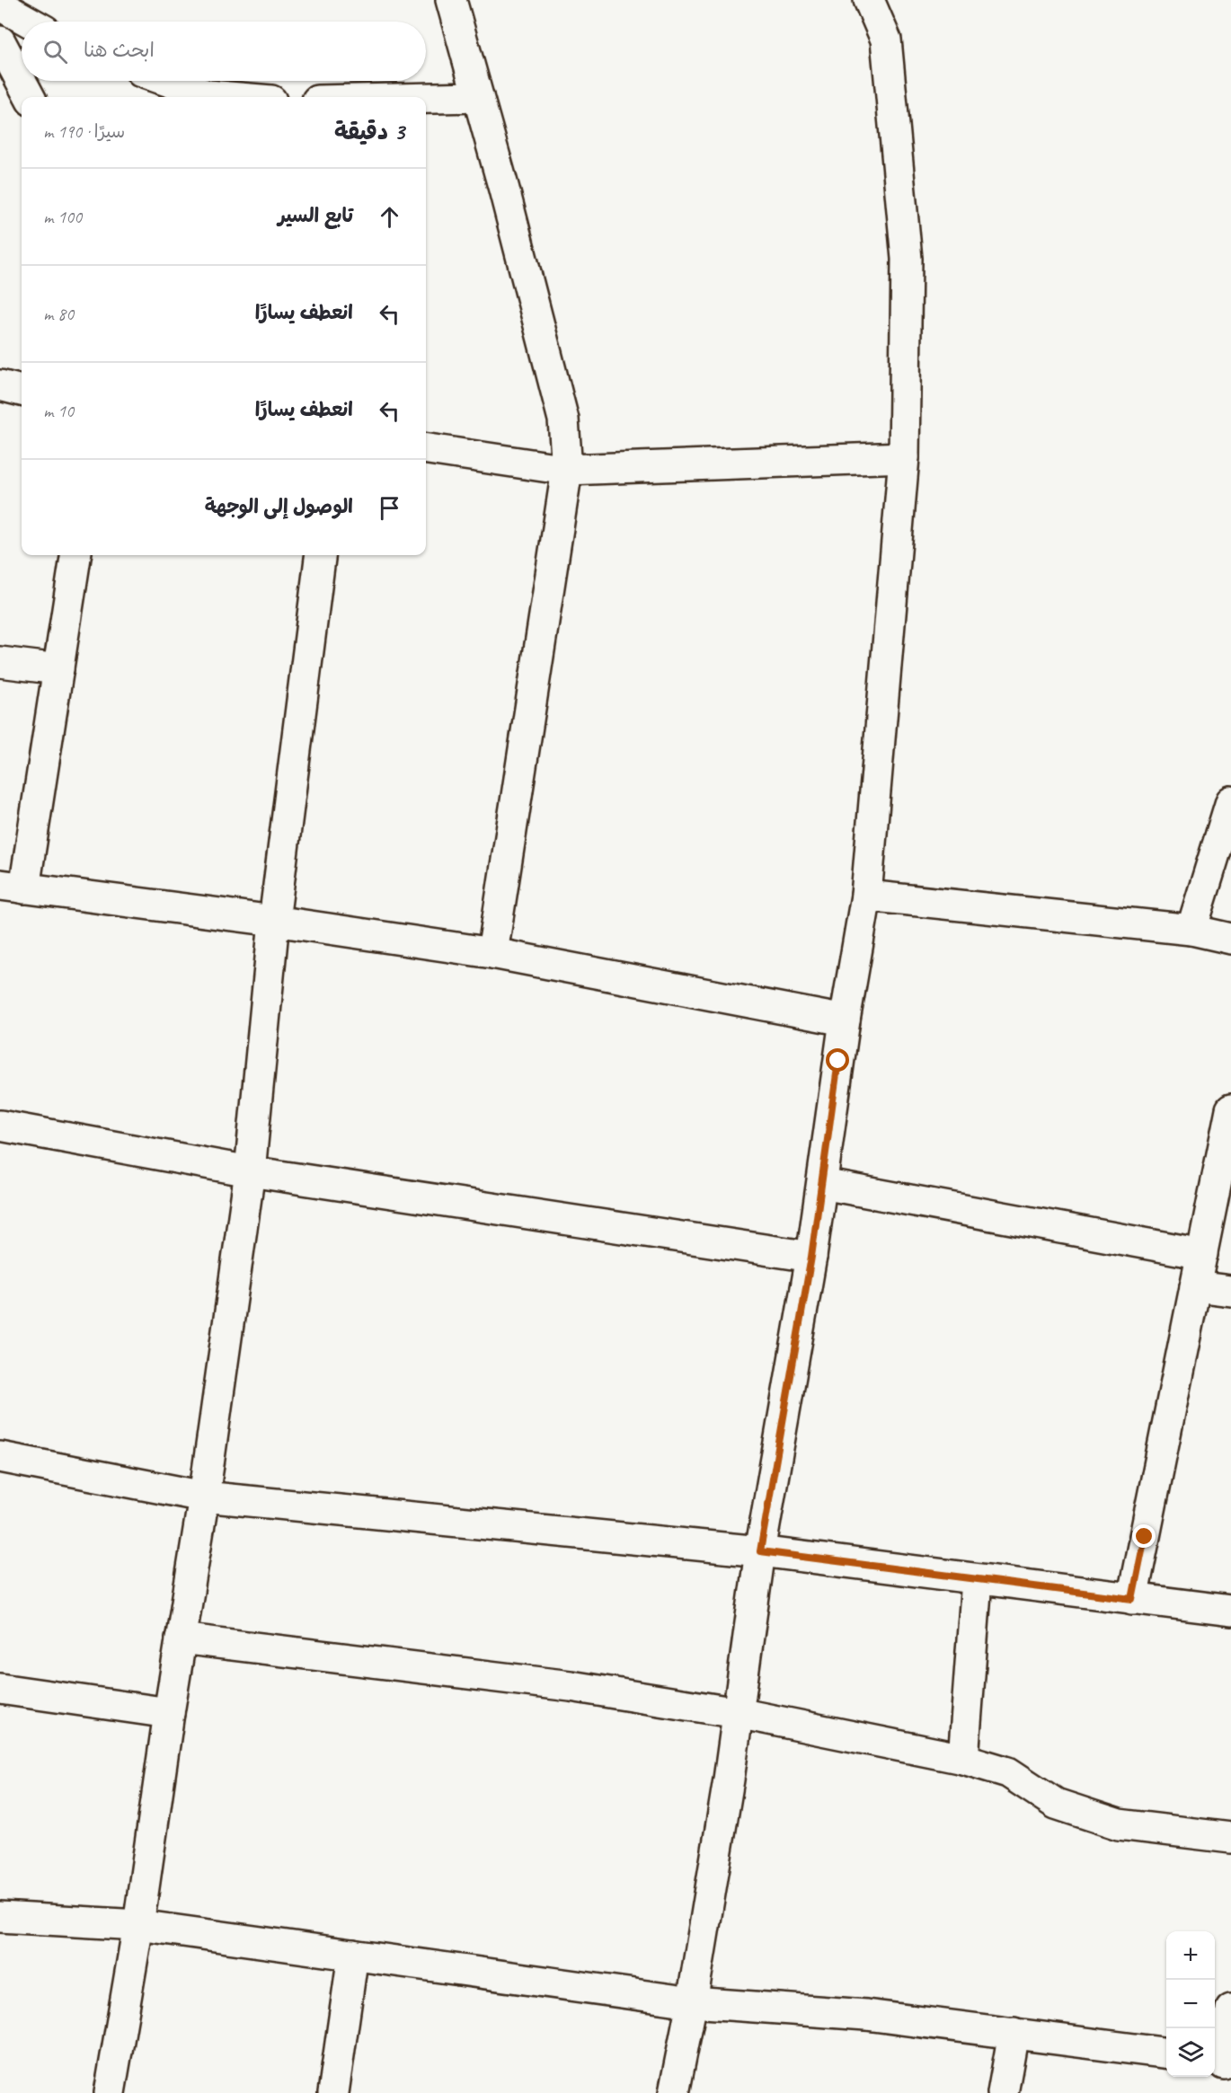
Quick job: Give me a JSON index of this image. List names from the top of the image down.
{
  "page": {
    "search": "ابحث هنا",
    "heading": ["3 دقيقة", "سيرًا · 190 m"],
    "list": [
      ["تابع السير", "100 m"],
      ["انعطف يسارًا", "80 m"],
      ["انعطف يسارًا", "10 m"],
      "الوصول إلى الوجهة"
    ],
    "map_buttons": ["+", "−"]
  }
}
